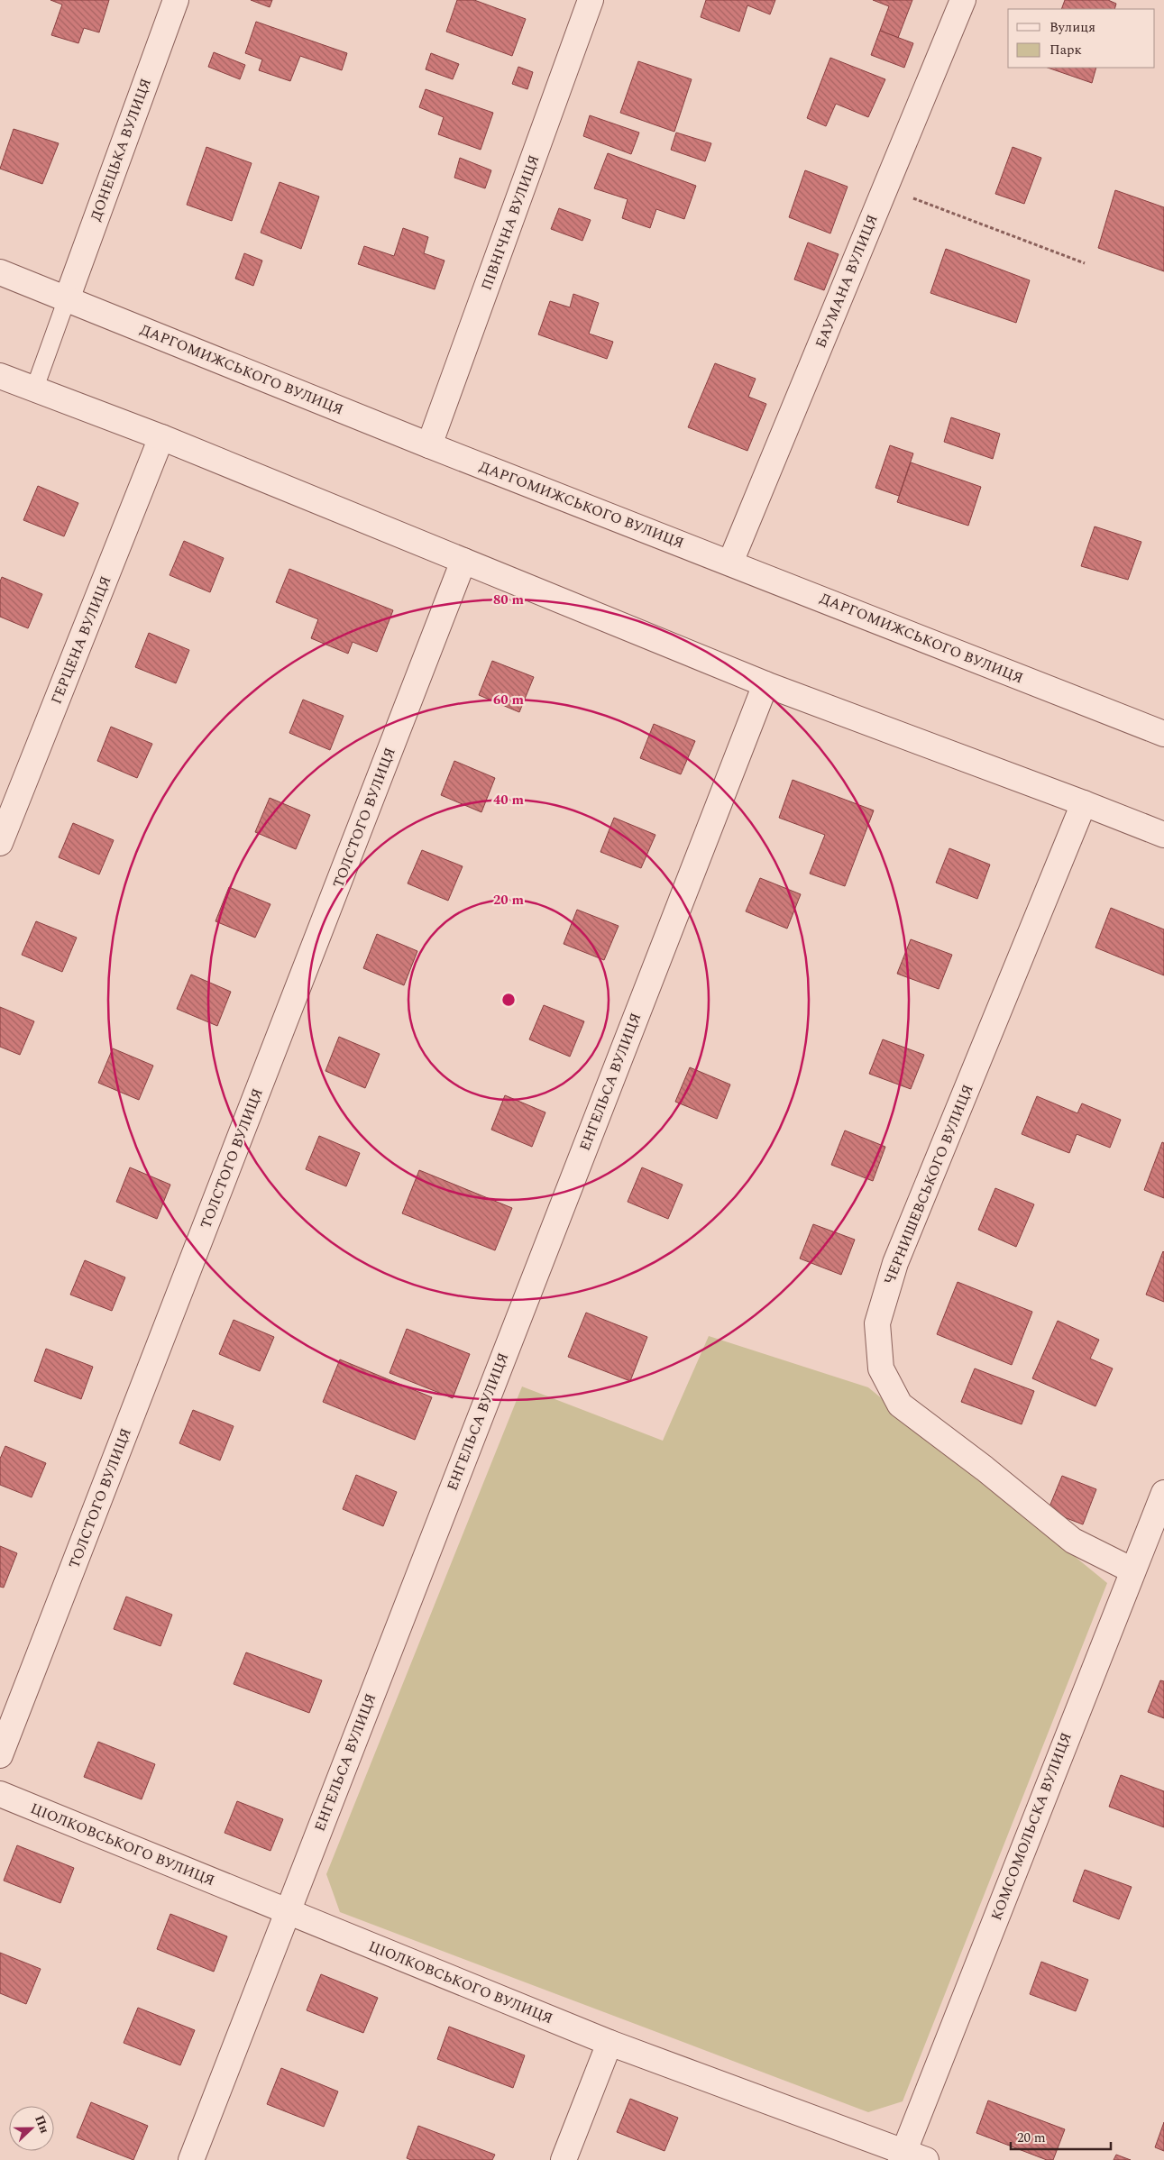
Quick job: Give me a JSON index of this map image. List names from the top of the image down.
{
  "streets": {
    "street": [
      "ДОНЕЦЬКА ВУЛИЦЯ",
      "ПІВНІЧНА ВУЛИЦЯ",
      "БАУМАНА ВУЛИЦЯ",
      "ДАРГОМИЖСЬКОГО ВУЛИЦЯ",
      "ГЕРЦЕНА ВУЛИЦЯ",
      "ТОЛСТОГО ВУЛИЦЯ",
      "ЕНГЕЛЬСА ВУЛИЦЯ",
      "ЧЕРНИШЕВСЬКОГО ВУЛИЦЯ",
      "КОМСОМОЛЬСКА ВУЛИЦЯ",
      "ЦІОЛКОВСЬКОГО ВУЛИЦЯ"
    ]
  },
  "crossings": [
    ["ДОНЕЦЬКА ВУЛИЦЯ", "ДАРГОМИЖСЬКОГО ВУЛИЦЯ"],
    ["ПІВНІЧНА ВУЛИЦЯ", "ДАРГОМИЖСЬКОГО ВУЛИЦЯ"],
    ["БАУМАНА ВУЛИЦЯ", "ДАРГОМИЖСЬКОГО ВУЛИЦЯ"],
    ["ЕНГЕЛЬСА ВУЛИЦЯ", "ЦІОЛКОВСЬКОГО ВУЛИЦЯ"],
    ["ЧЕРНИШЕВСЬКОГО ВУЛИЦЯ", "КОМСОМОЛЬСКА ВУЛИЦЯ"],
    ["КОМСОМОЛЬСКА ВУЛИЦЯ", "ЦІОЛКОВСЬКОГО ВУЛИЦЯ"]
  ],
  "legend": ["Вулиця", "Парк"],
  "scale_bar": "20 m",
  "north": "right",
  "rings": [
    "80 m",
    "60 m",
    "40 m",
    "20 m"
  ]
}
